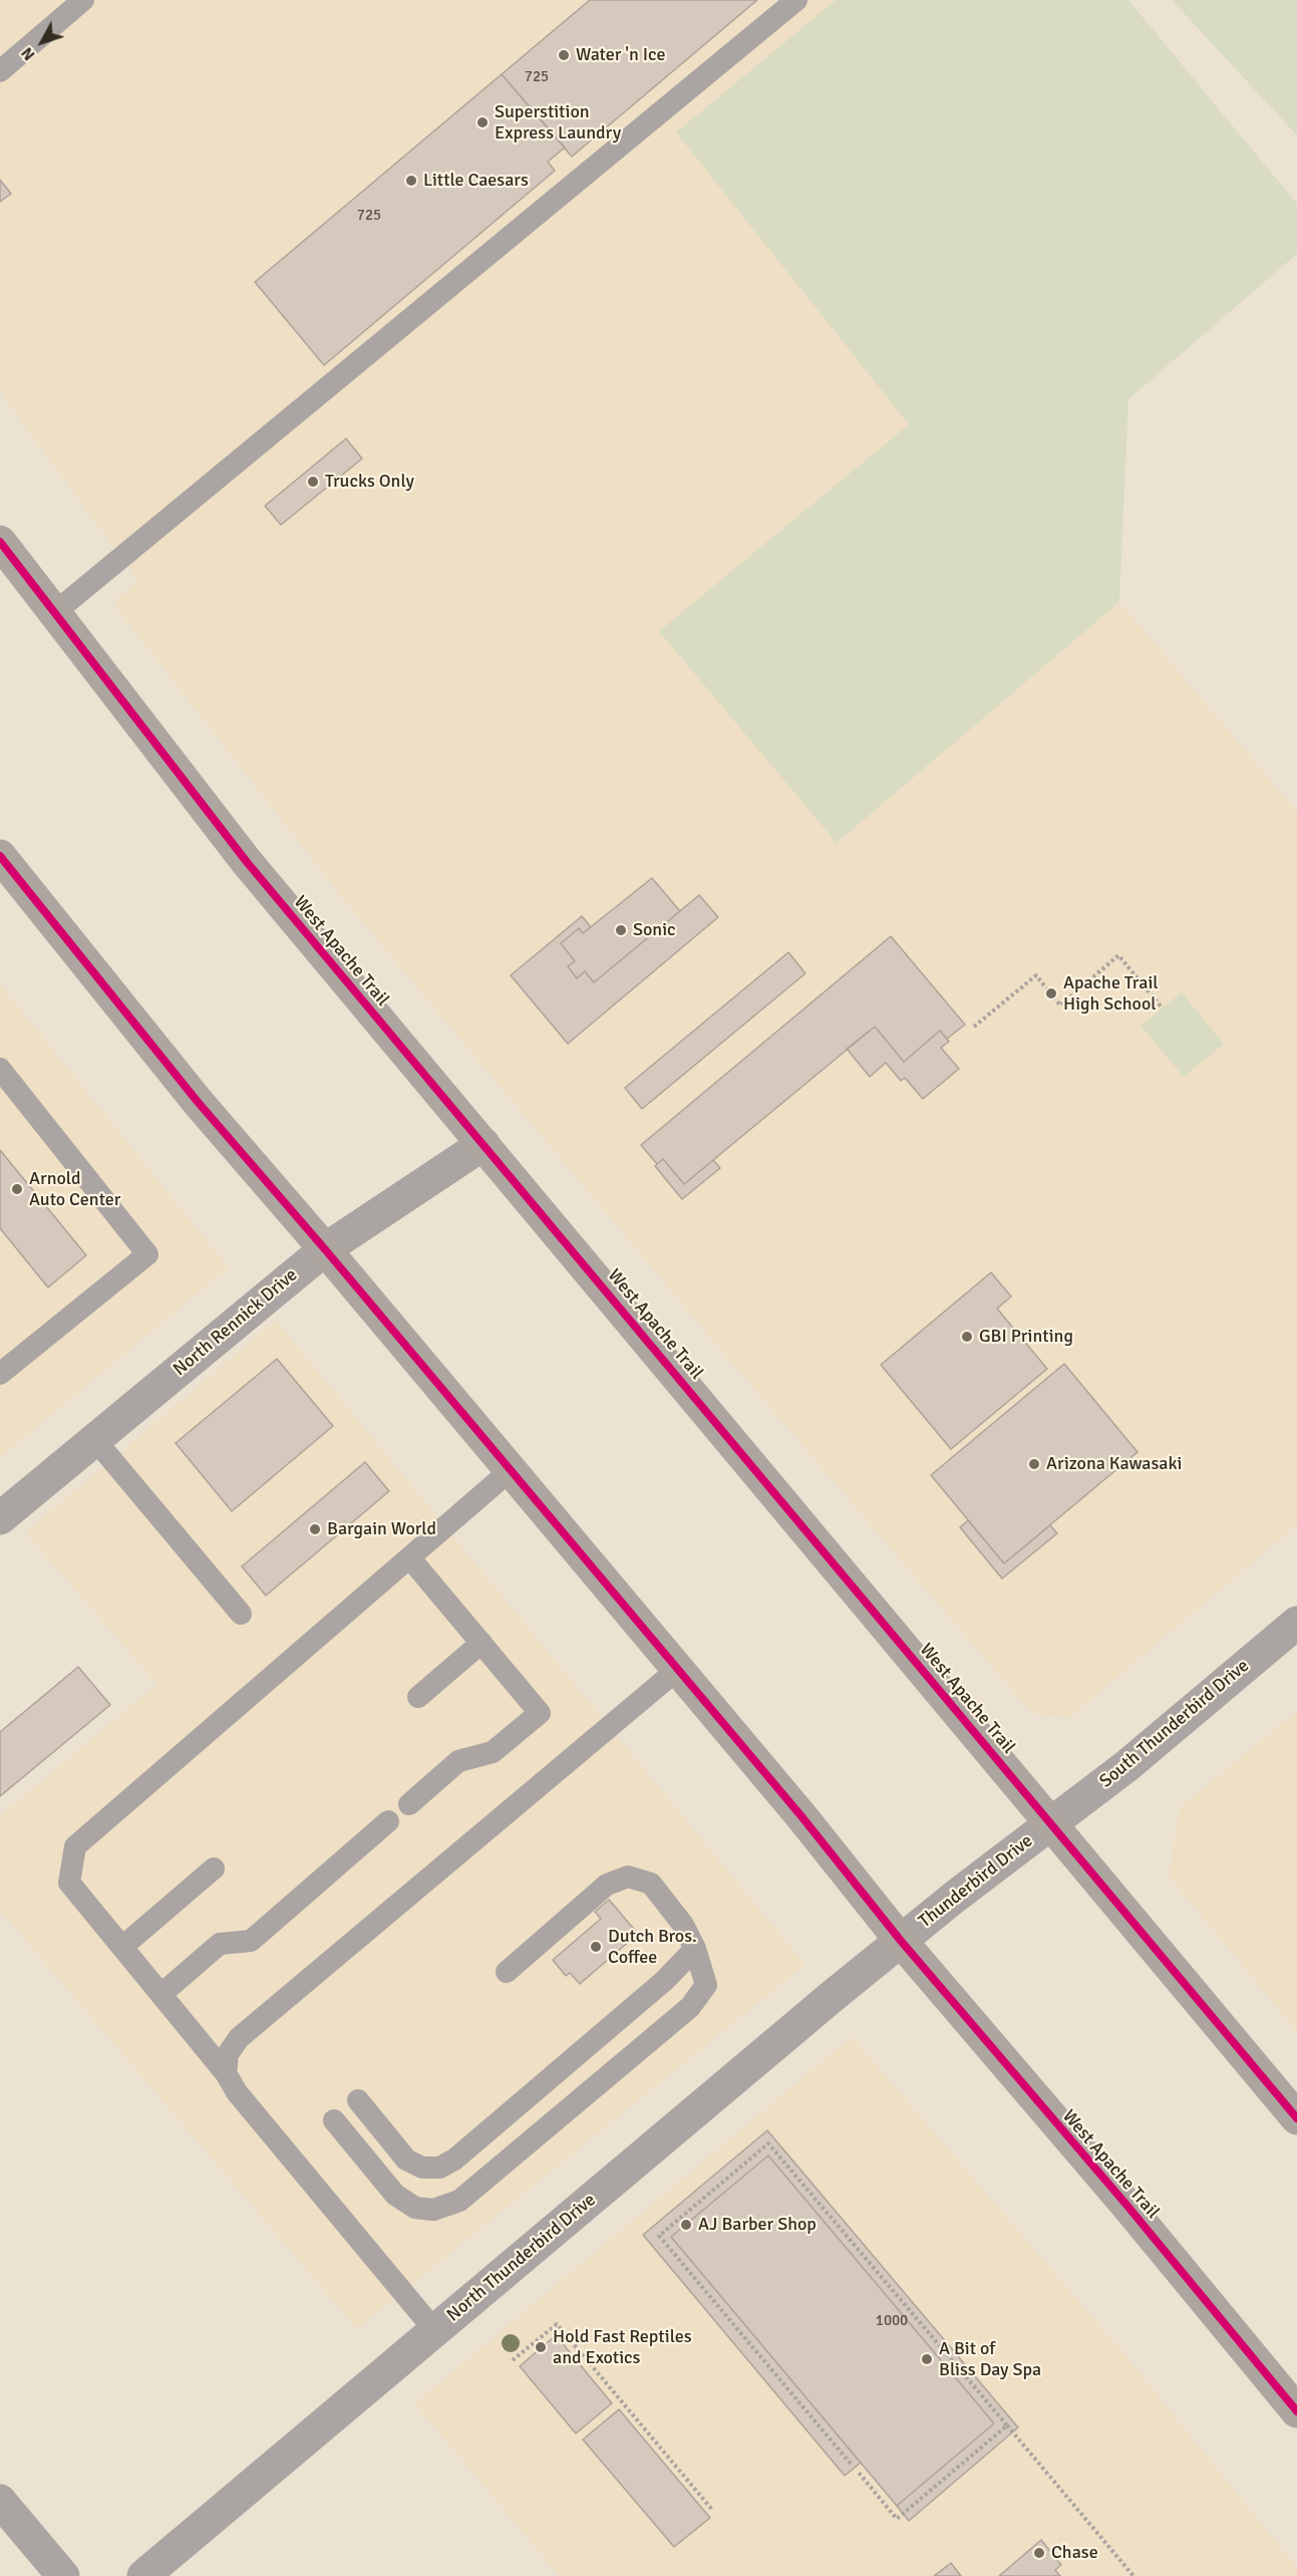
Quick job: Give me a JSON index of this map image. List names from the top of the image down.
{
  "streets": {
    "main road": ["West Apache Trail"],
    "street": [
      "North Rennick Drive",
      "South Thunderbird Drive",
      "Thunderbird Drive",
      "North Thunderbird Drive"
    ]
  },
  "crossings": [
    ["West Apache Trail", "North Rennick Drive"],
    ["West Apache Trail", "South Thunderbird Drive"],
    ["West Apache Trail", "Thunderbird Drive"],
    ["West Apache Trail", "North Thunderbird Drive"],
    ["South Thunderbird Drive", "Thunderbird Drive"],
    ["Thunderbird Drive", "North Thunderbird Drive"]
  ],
  "places": [
    "Water 'n Ice",
    "Superstition Express Laundry",
    "Little Caesars",
    "Trucks Only",
    "Sonic",
    "Apache Trail High School",
    "Arnold Auto Center",
    "GBI Printing",
    "Arizona Kawasaki",
    "Bargain World",
    "Dutch Bros. Coffee",
    "AJ Barber Shop",
    "Hold Fast Reptiles and Exotics",
    "A Bit of Bliss Day Spa",
    "Chase"
  ],
  "house_numbers": ["725", "725", "1000"],
  "north": "bottom left"
}
